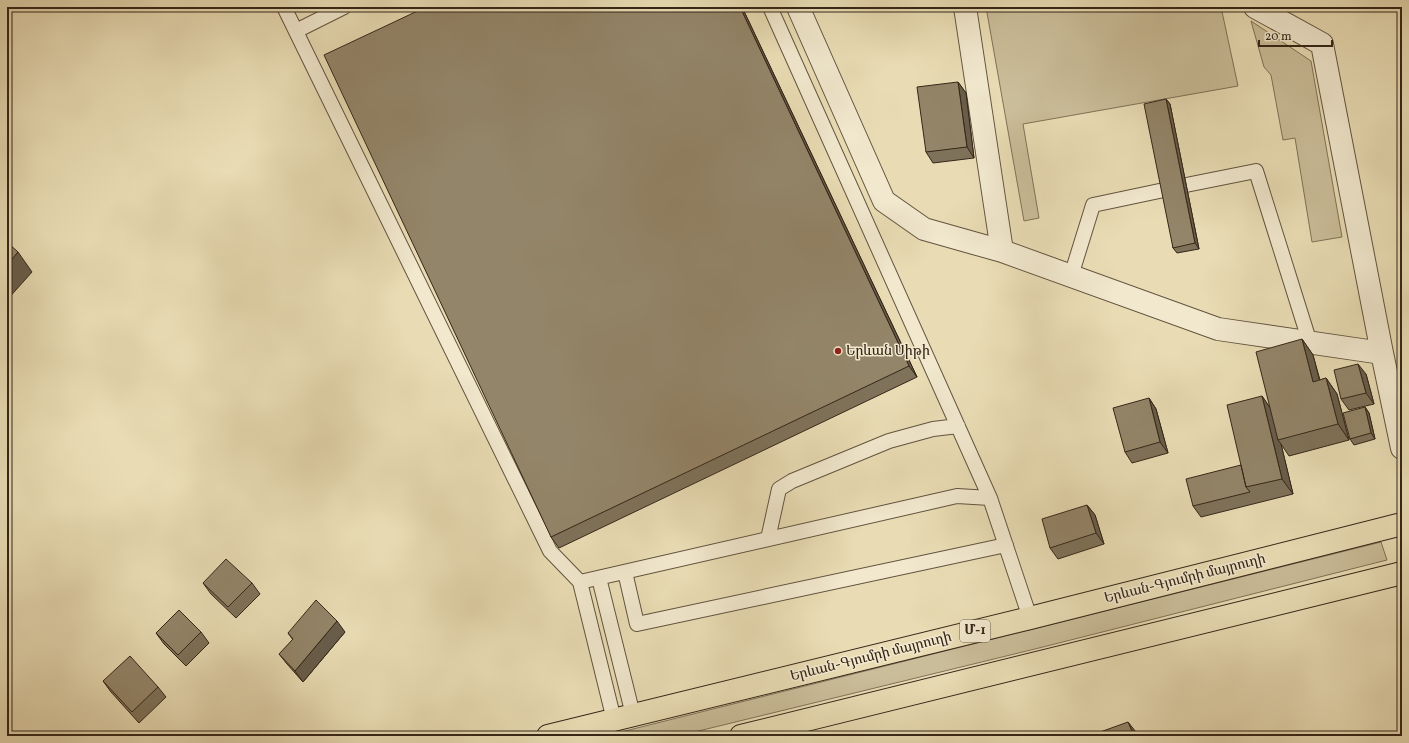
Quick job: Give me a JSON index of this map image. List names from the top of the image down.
{
  "streets": {
    "highway": ["Երևան-Գյումրի մայրուղի", "Մ-1"]
  },
  "places": ["Երևան Սիթի"],
  "scale_bar": "20 m"
}
